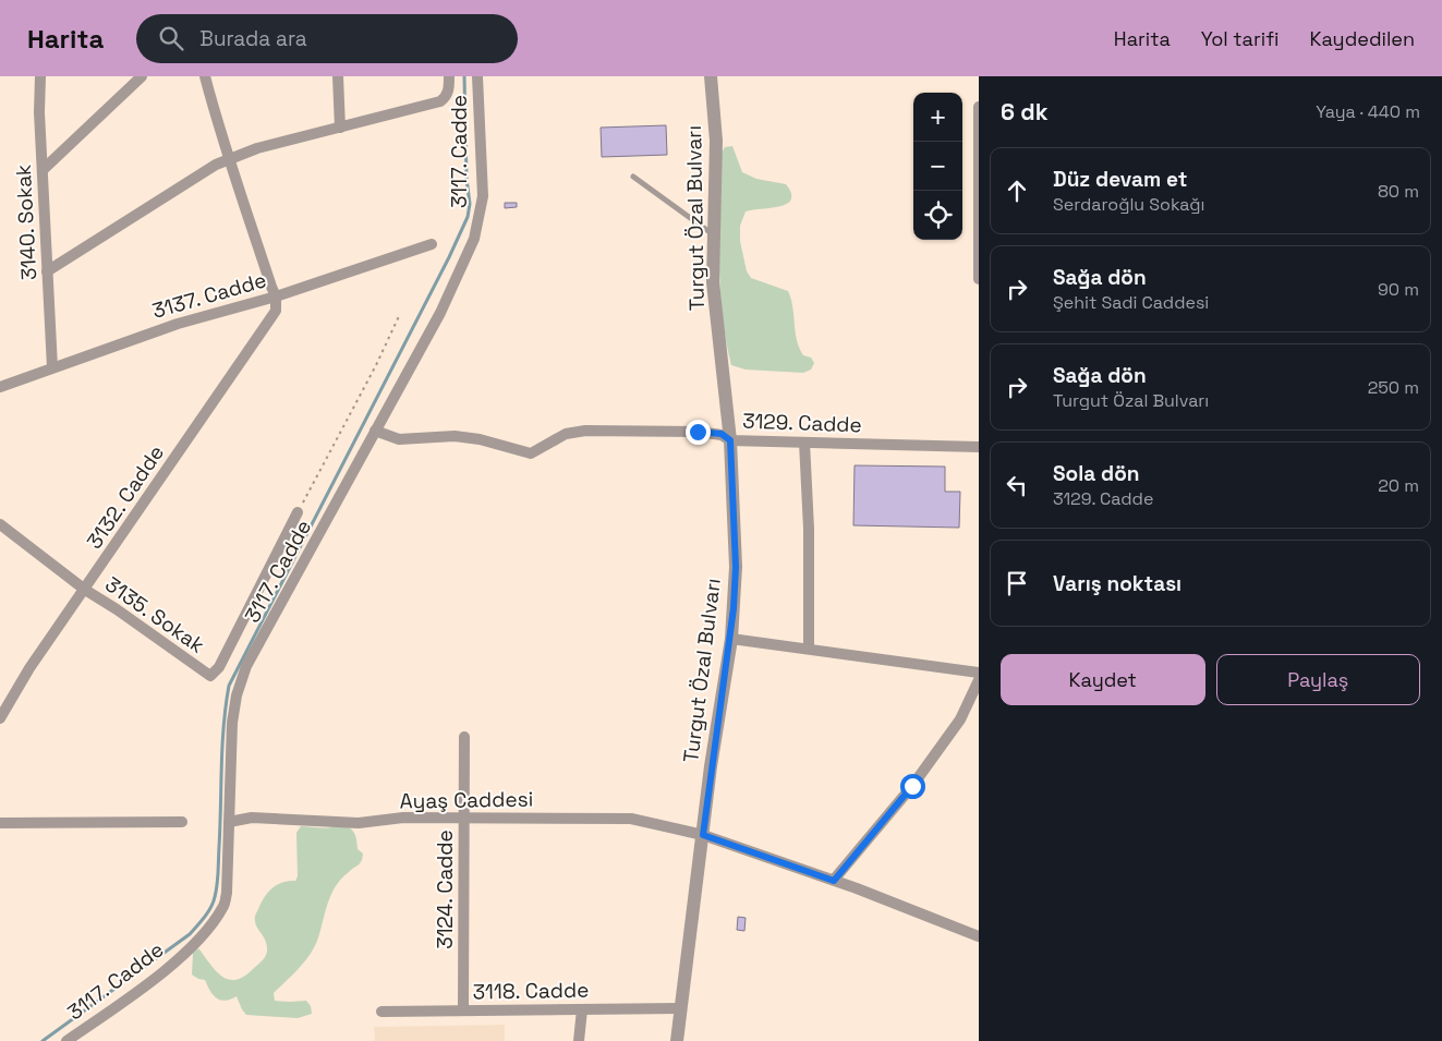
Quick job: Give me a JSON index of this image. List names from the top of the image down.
{
  "streets": {
    "street": [
      "3117. Cadde",
      "Turgut Özal Bulvarı",
      "3140. Sokak",
      "3137. Cadde",
      "3129. Cadde",
      "3132. Cadde",
      "3135. Sokak",
      "Ayaş Caddesi",
      "3124. Cadde",
      "3118. Cadde"
    ]
  },
  "crossings": [
    ["3117. Cadde", "3129. Cadde"],
    ["3117. Cadde", "Ayaş Caddesi"],
    ["Turgut Özal Bulvarı", "3129. Cadde"],
    ["Turgut Özal Bulvarı", "Ayaş Caddesi"],
    ["Turgut Özal Bulvarı", "3118. Cadde"],
    ["3140. Sokak", "3137. Cadde"],
    ["3137. Cadde", "3132. Cadde"],
    ["3132. Cadde", "3135. Sokak"],
    ["Ayaş Caddesi", "3124. Cadde"],
    ["3124. Cadde", "3118. Cadde"]
  ],
  "page": {
    "header": "Harita",
    "search": "Burada ara",
    "nav": ["Harita", "Yol tarifi", "Kaydedilen"],
    "heading": ["6 dk", "Yaya · 440 m"],
    "map_buttons": ["+", "−"],
    "list": [
      ["Düz devam et", "Serdaroğlu Sokağı", "80 m"],
      ["Sağa dön", "Şehit Sadi Caddesi", "90 m"],
      ["Sağa dön", "Turgut Özal Bulvarı", "250 m"],
      ["Sola dön", "3129. Cadde", "20 m"],
      "Varış noktası"
    ],
    "buttons": ["Kaydet", "Paylaş"]
  }
}
